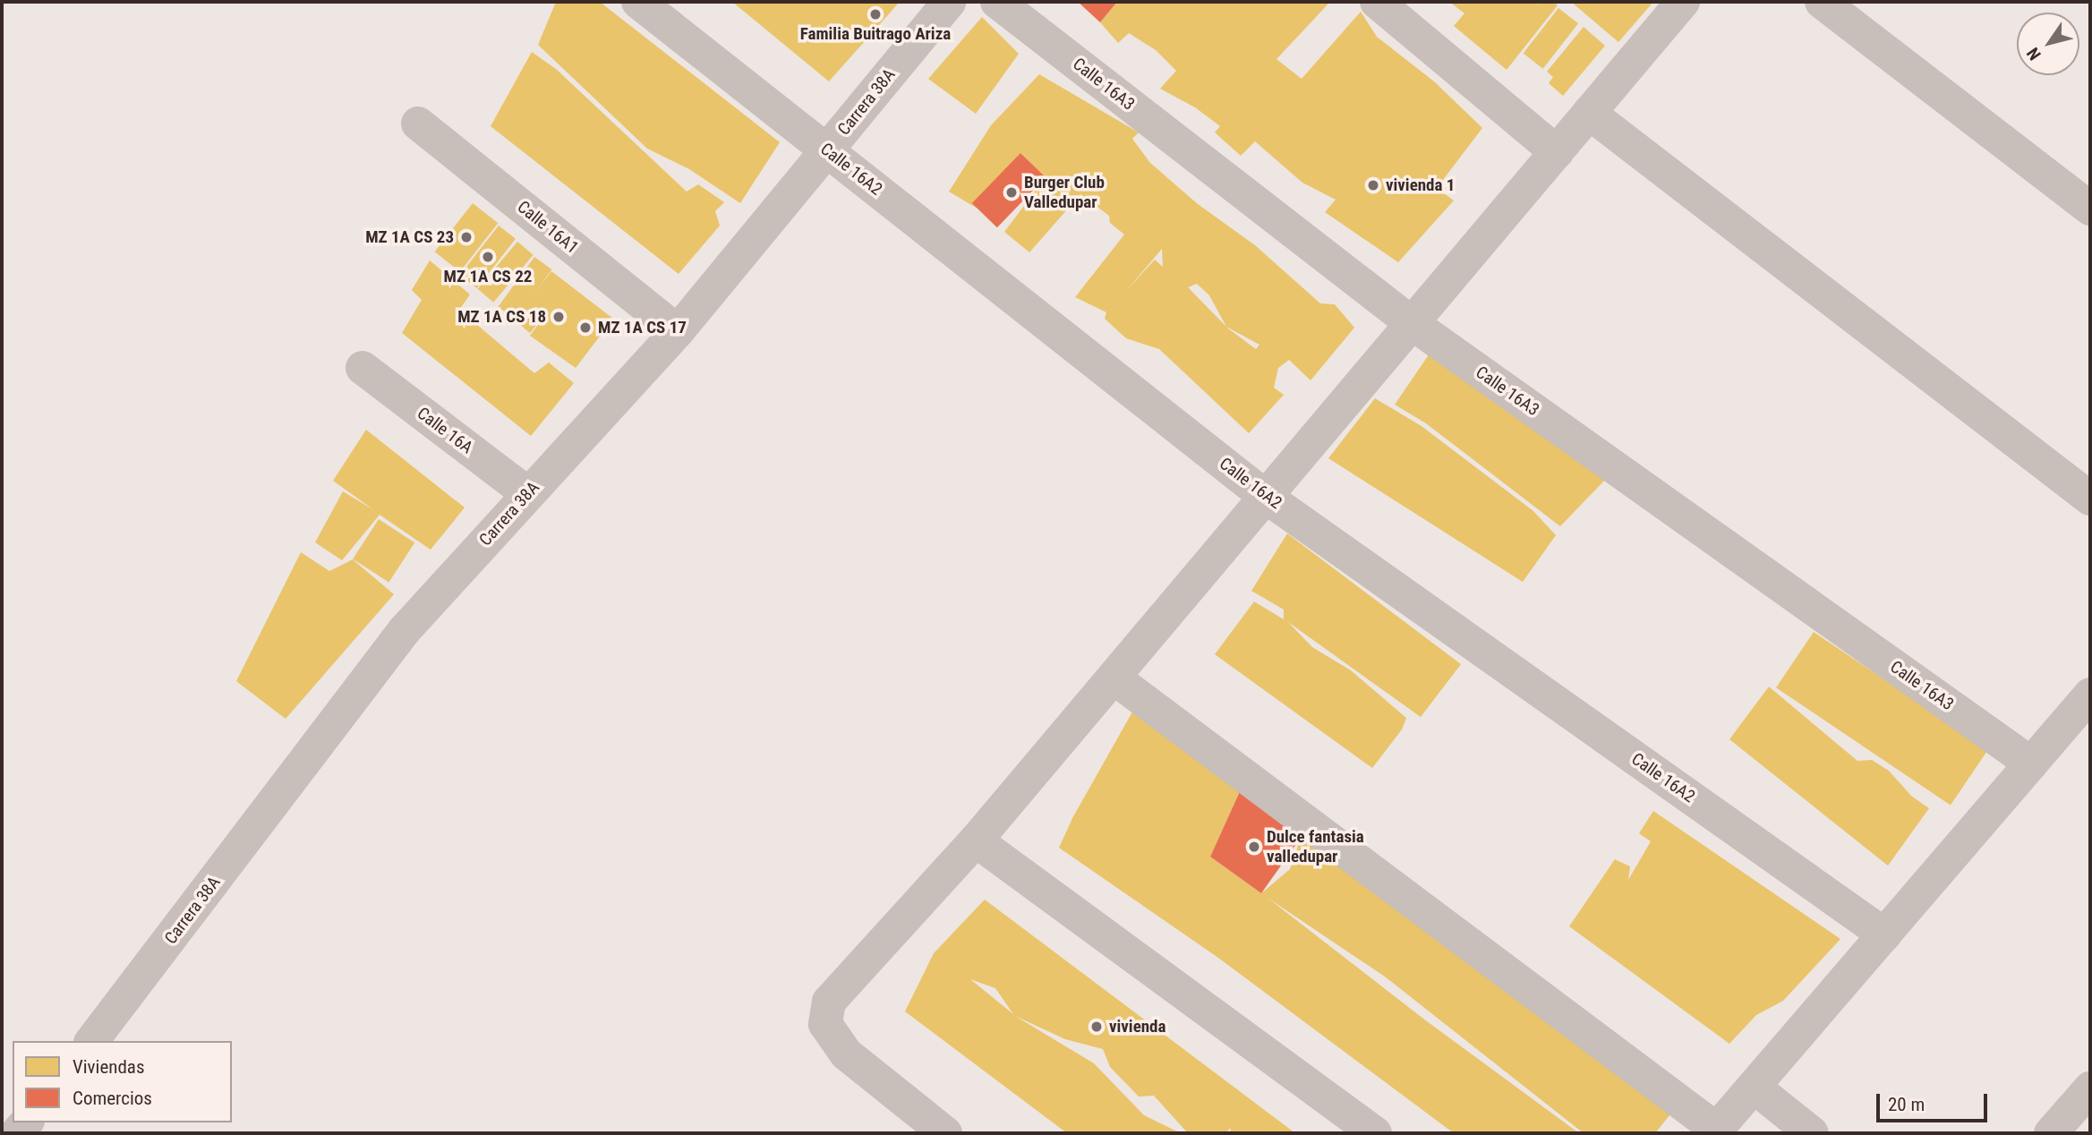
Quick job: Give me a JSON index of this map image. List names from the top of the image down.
{
  "streets": {
    "street": [
      "Calle 16A3",
      "Carrera 38A",
      "Calle 16A2",
      "Calle 16A1",
      "Calle 16A"
    ]
  },
  "crossings": [
    ["Carrera 38A", "Calle 16A2"],
    ["Carrera 38A", "Calle 16A1"],
    ["Carrera 38A", "Calle 16A"]
  ],
  "places": [
    "Familia Buitrago Ariza",
    "vivienda 1",
    "Burger Club Valledupar",
    "MZ 1A CS 23",
    "MZ 1A CS 22",
    "MZ 1A CS 18",
    "MZ 1A CS 17",
    "Dulce fantasia valledupar",
    "vivienda"
  ],
  "legend": ["Viviendas", "Comercios"],
  "scale_bar": "20 m",
  "north": "bottom left"
}
